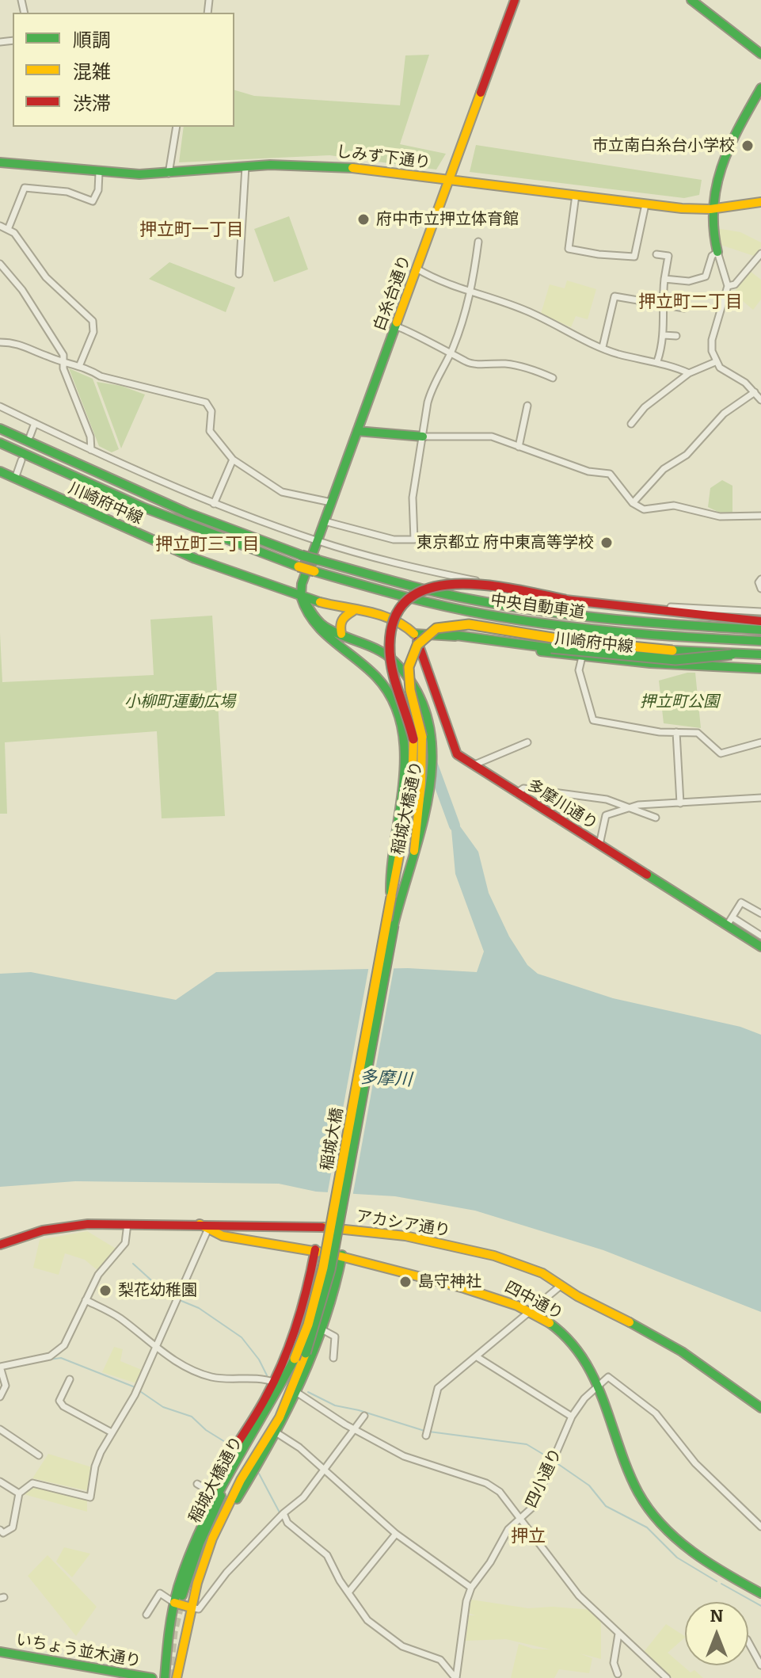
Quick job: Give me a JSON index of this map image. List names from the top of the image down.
{
  "streets": {
    "main road": [
      "しみず下通り",
      "白糸台通り",
      "川崎府中線",
      "中央自動車道",
      "多摩川通り",
      "稲城大橋通り",
      "稲城大橋",
      "アカシア通り",
      "四中通り",
      "いちょう並木通り"
    ],
    "street": ["四小通り"]
  },
  "crossings": [
    ["しみず下通り", "白糸台通り"],
    ["白糸台通り", "川崎府中線"],
    ["白糸台通り", "稲城大橋通り"],
    ["川崎府中線", "多摩川通り"],
    ["川崎府中線", "稲城大橋通り"],
    ["稲城大橋通り", "稲城大橋"],
    ["アカシア通り", "四中通り"],
    ["四中通り", "四小通り"]
  ],
  "districts": [
    "押立町一丁目",
    "押立町二丁目",
    "押立町三丁目",
    "押立"
  ],
  "water": ["多摩川"],
  "parks": ["小柳町運動広場", "押立町公園"],
  "places": [
    "市立南白糸台小学校",
    "府中市立押立体育館",
    "東京都立 府中東高等学校",
    "島守神社",
    "梨花幼稚園"
  ],
  "legend": ["順調", "混雑", "渋滞"],
  "north": "top"
}
